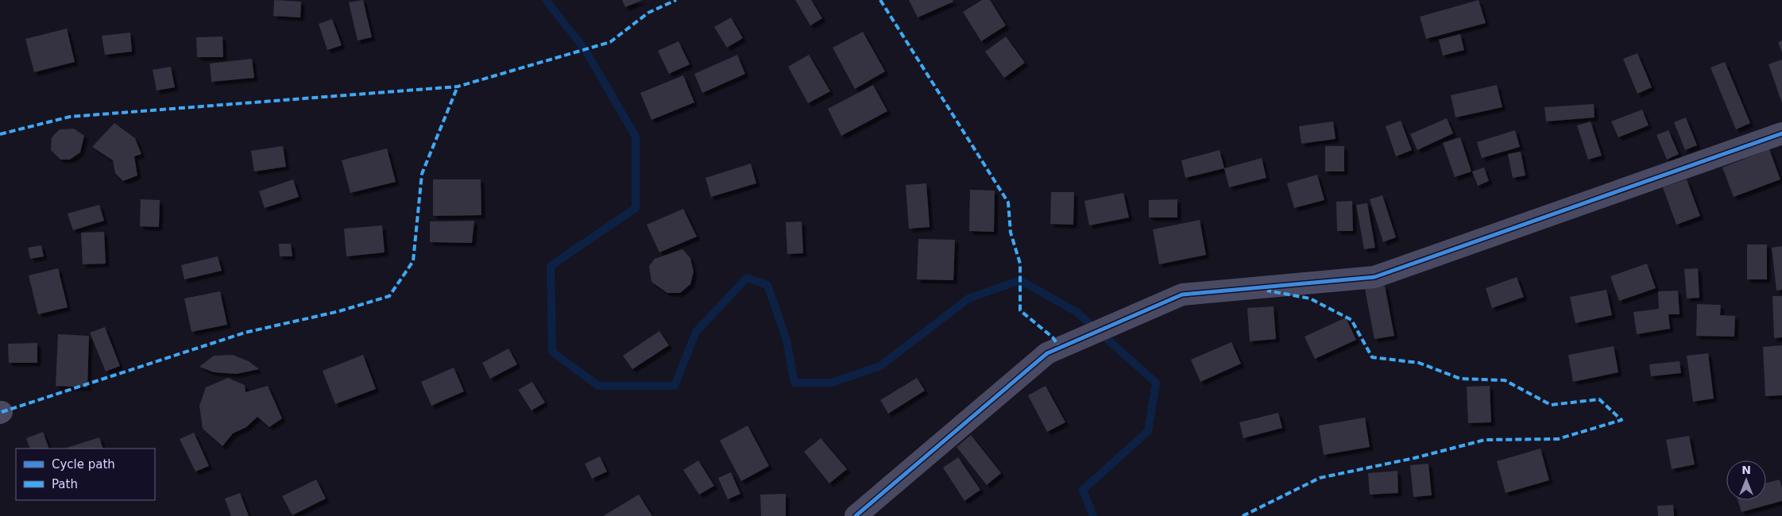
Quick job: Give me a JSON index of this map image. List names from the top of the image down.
{
  "legend": ["Cycle path", "Path"],
  "north": "top"
}
